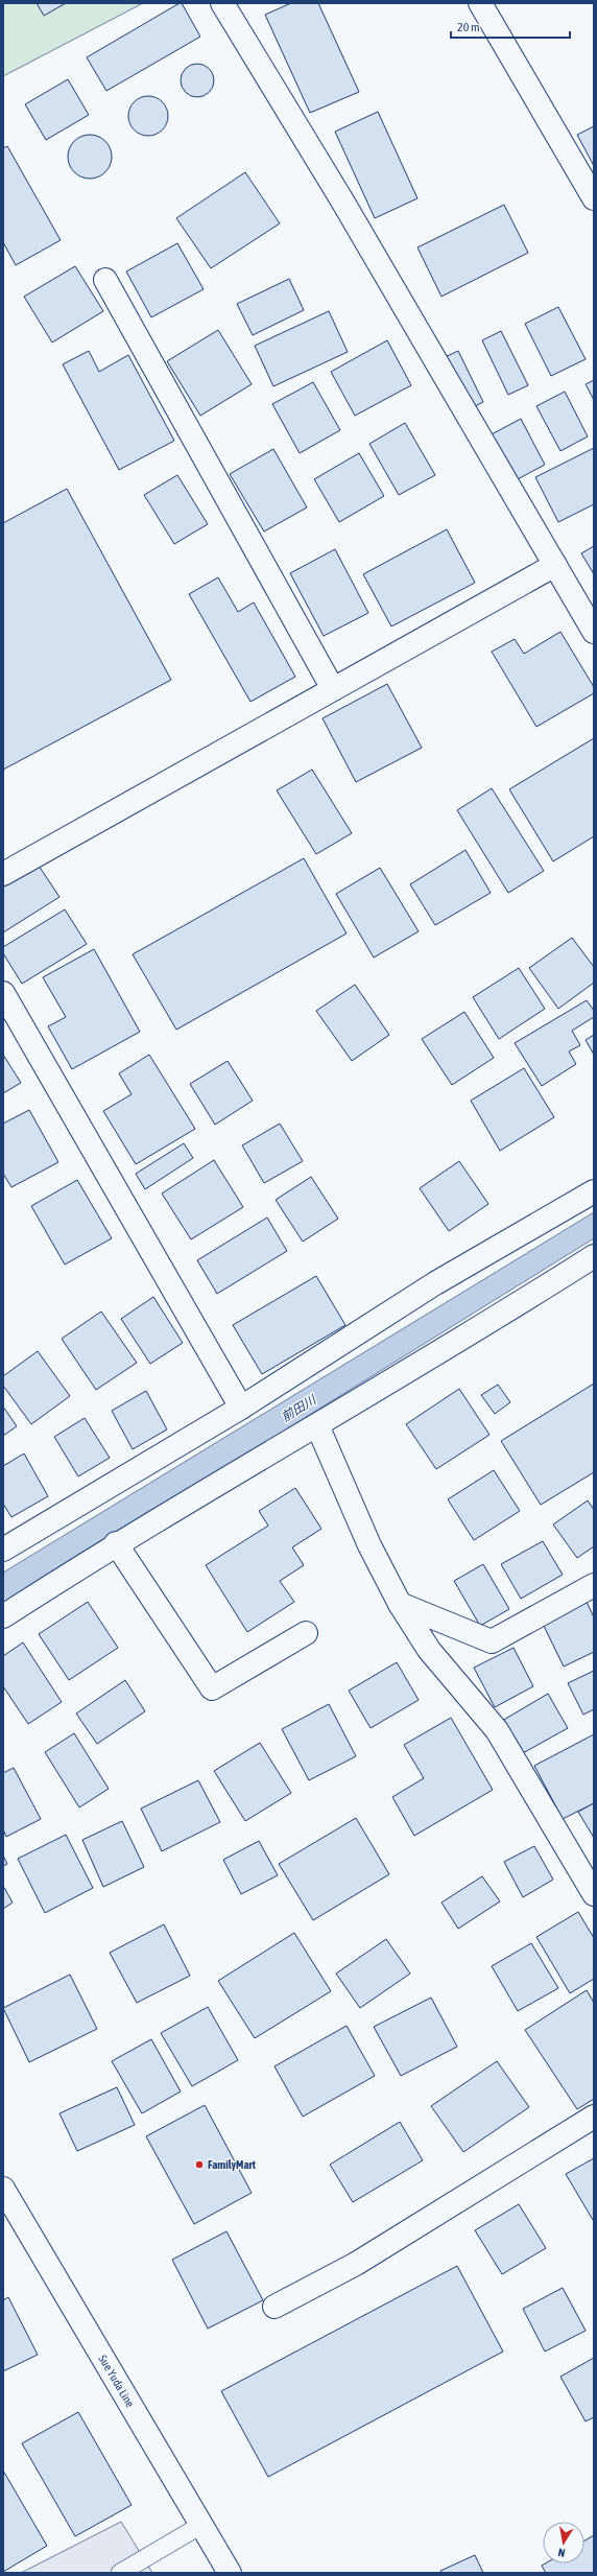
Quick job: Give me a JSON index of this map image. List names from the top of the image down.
{
  "streets": {
    "street": ["Sue Yuda Line"]
  },
  "water": ["前田川"],
  "places": ["FamilyMart"],
  "scale_bar": "20 m",
  "north": "bottom"
}
